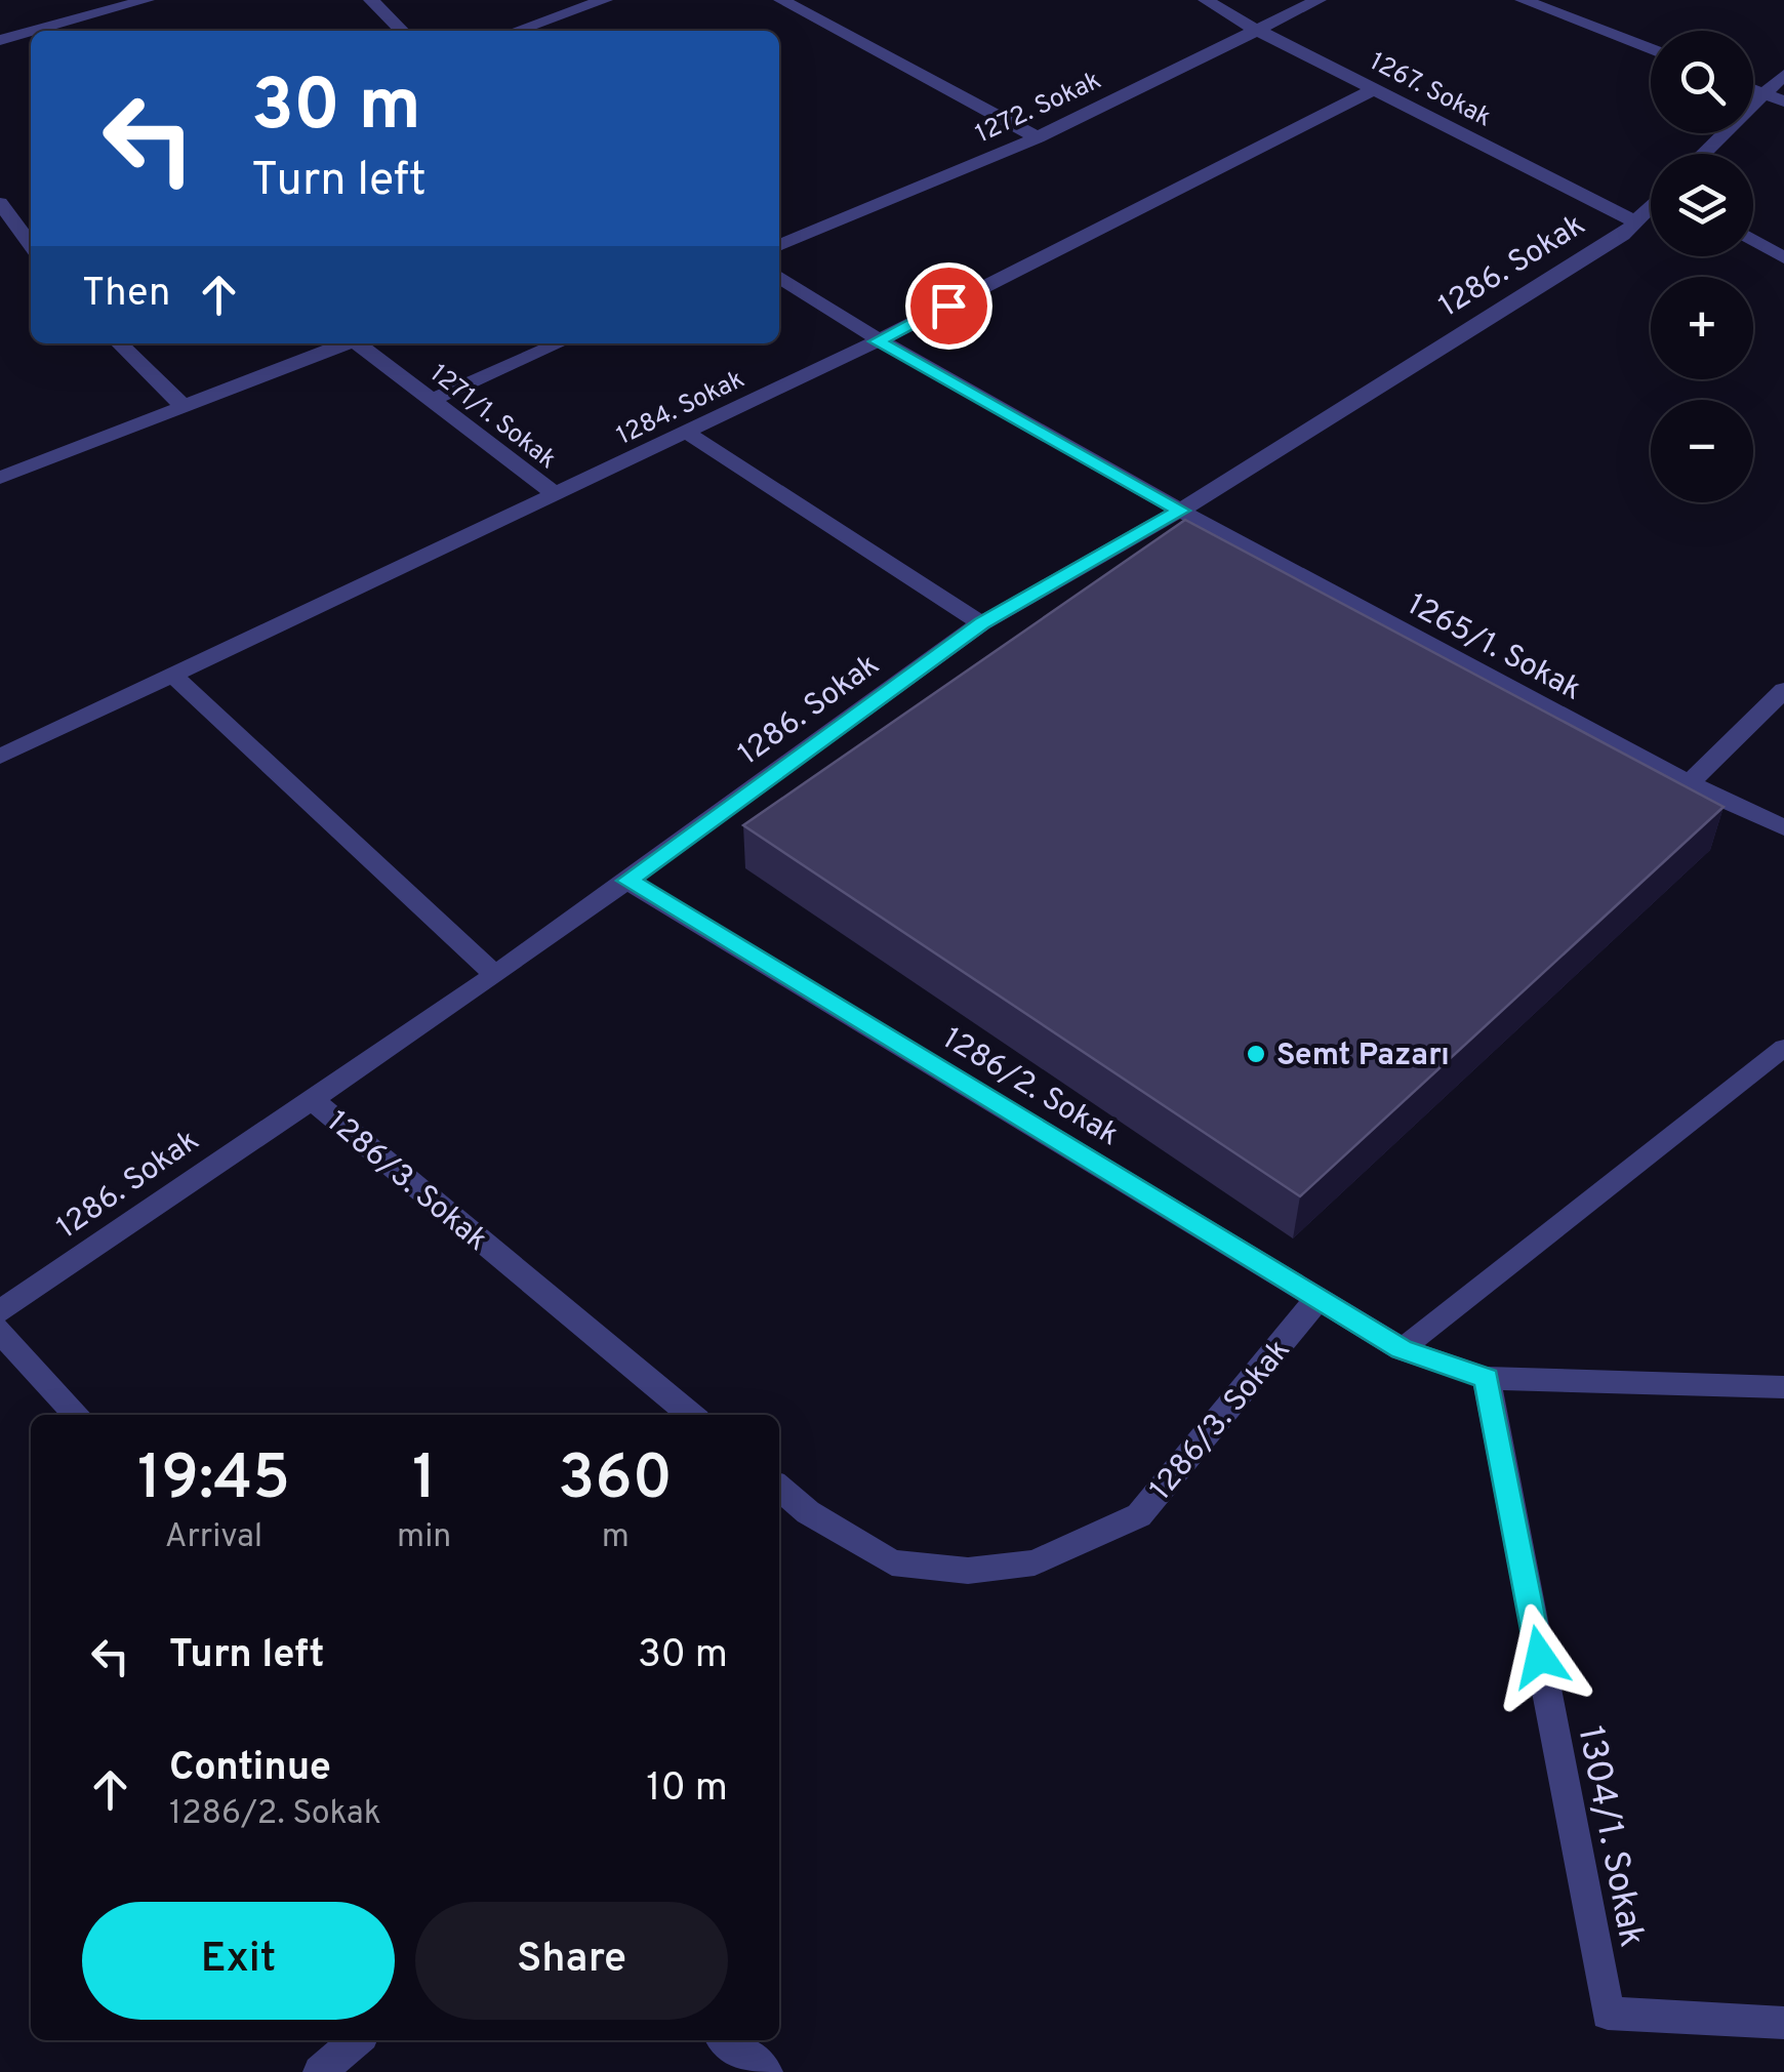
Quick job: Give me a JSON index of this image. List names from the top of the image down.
{
  "streets": {
    "street": [
      "1267. Sokak",
      "1272. Sokak",
      "1286. Sokak",
      "1284. Sokak",
      "1271/1. Sokak",
      "1265/1. Sokak",
      "1286/2. Sokak",
      "1286/3. Sokak",
      "1304/1. Sokak"
    ]
  },
  "crossings": [
    ["1267. Sokak", "1272. Sokak"],
    ["1267. Sokak", "1286. Sokak"],
    ["1267. Sokak", "1284. Sokak"],
    ["1286. Sokak", "1265/1. Sokak"],
    ["1286. Sokak", "1286/2. Sokak"],
    ["1286. Sokak", "1286/3. Sokak"],
    ["1284. Sokak", "1271/1. Sokak"],
    ["1284. Sokak", "1265/1. Sokak"],
    ["1286/2. Sokak", "1286/3. Sokak"],
    ["1286/2. Sokak", "1304/1. Sokak"]
  ],
  "places": ["Semt Pazarı"],
  "page": {
    "map_buttons": ["+", "−"],
    "turn": ["30 m", "Turn left"],
    "then": "Then",
    "eta": [
      "19:45",
      "Arrival",
      "1",
      "min",
      "360",
      "m"
    ],
    "list": [
      {
        "name": "Turn left",
        "value": "30 m"
      },
      {
        "name": "Continue",
        "note": "1286/2. Sokak",
        "value": "10 m"
      }
    ],
    "buttons": ["Exit", "Share"]
  }
}
